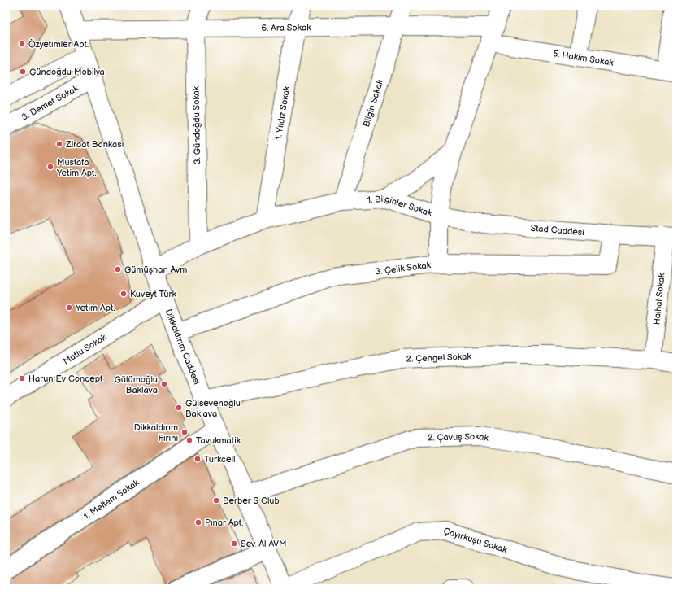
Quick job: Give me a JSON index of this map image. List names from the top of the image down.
{
  "streets": {
    "street": [
      "6. Ara Sokak",
      "5. Hakim Sokak",
      "3. Demet Sokak",
      "Bilgin Sokak",
      "1. Yıldız Sokak",
      "3. Gündoğdu Sokak",
      "1. Bilginler Sokak",
      "Stad Caddesi",
      "3. Çelik Sokak",
      "Halhal Sokak",
      "Dikkaldırım Caddesi",
      "Mutlu Sokak",
      "2. Çengel Sokak",
      "2. Çavuş Sokak",
      "1. Meltem Sokak",
      "Çayırkuşu Sokak"
    ]
  },
  "crossings": [
    ["6. Ara Sokak", "5. Hakim Sokak"],
    ["6. Ara Sokak", "Bilgin Sokak"],
    ["6. Ara Sokak", "1. Yıldız Sokak"],
    ["6. Ara Sokak", "3. Gündoğdu Sokak"],
    ["6. Ara Sokak", "1. Bilginler Sokak"],
    ["6. Ara Sokak", "Dikkaldırım Caddesi"],
    ["5. Hakim Sokak", "1. Bilginler Sokak"],
    ["3. Demet Sokak", "Dikkaldırım Caddesi"],
    ["Bilgin Sokak", "1. Bilginler Sokak"],
    ["1. Yıldız Sokak", "1. Bilginler Sokak"],
    ["3. Gündoğdu Sokak", "1. Bilginler Sokak"],
    ["1. Bilginler Sokak", "Stad Caddesi"],
    ["1. Bilginler Sokak", "Dikkaldırım Caddesi"],
    ["Stad Caddesi", "3. Çelik Sokak"],
    ["Stad Caddesi", "Halhal Sokak"],
    ["3. Çelik Sokak", "Dikkaldırım Caddesi"],
    ["Halhal Sokak", "2. Çengel Sokak"],
    ["Dikkaldırım Caddesi", "Mutlu Sokak"],
    ["Dikkaldırım Caddesi", "2. Çengel Sokak"],
    ["Dikkaldırım Caddesi", "2. Çavuş Sokak"],
    ["Dikkaldırım Caddesi", "1. Meltem Sokak"],
    ["Dikkaldırım Caddesi", "Çayırkuşu Sokak"]
  ],
  "places": [
    "Özyetimler Apt.",
    "Gündoğdu Mobilya",
    "Ziraat Bankası",
    "Mustafa Yetim Apt.",
    "Gümüşhan Avm",
    "Kuveyt Türk",
    "Yetim Apt.",
    "Harun Ev Concept",
    "Gülümoğlu Baklava",
    "Gülsevenoğlu Baklava",
    "Dikkaldırım Fırını",
    "Tavukmatik",
    "Turkcell",
    "Berber S Club",
    "Pınar Apt.",
    "Sev-Al AVM"
  ]
}
